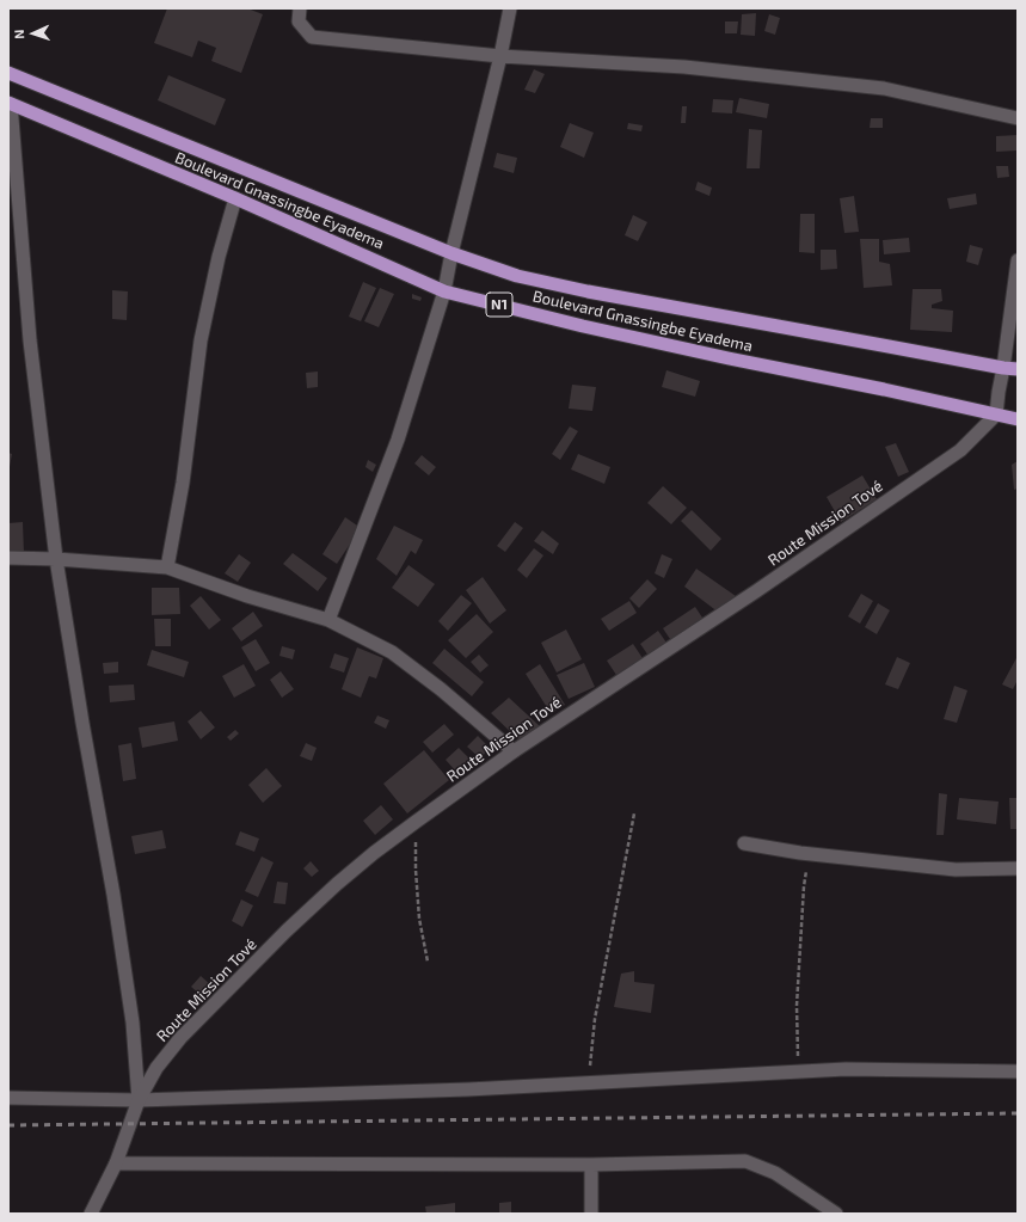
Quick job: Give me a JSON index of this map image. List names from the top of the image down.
{
  "streets": {
    "highway": ["Boulevard Gnassingbe Eyadema", "N1"],
    "street": ["Route Mission Tové"]
  },
  "crossings": [
    ["Boulevard Gnassingbe Eyadema", "Route Mission Tové"]
  ],
  "north": "left"
}
